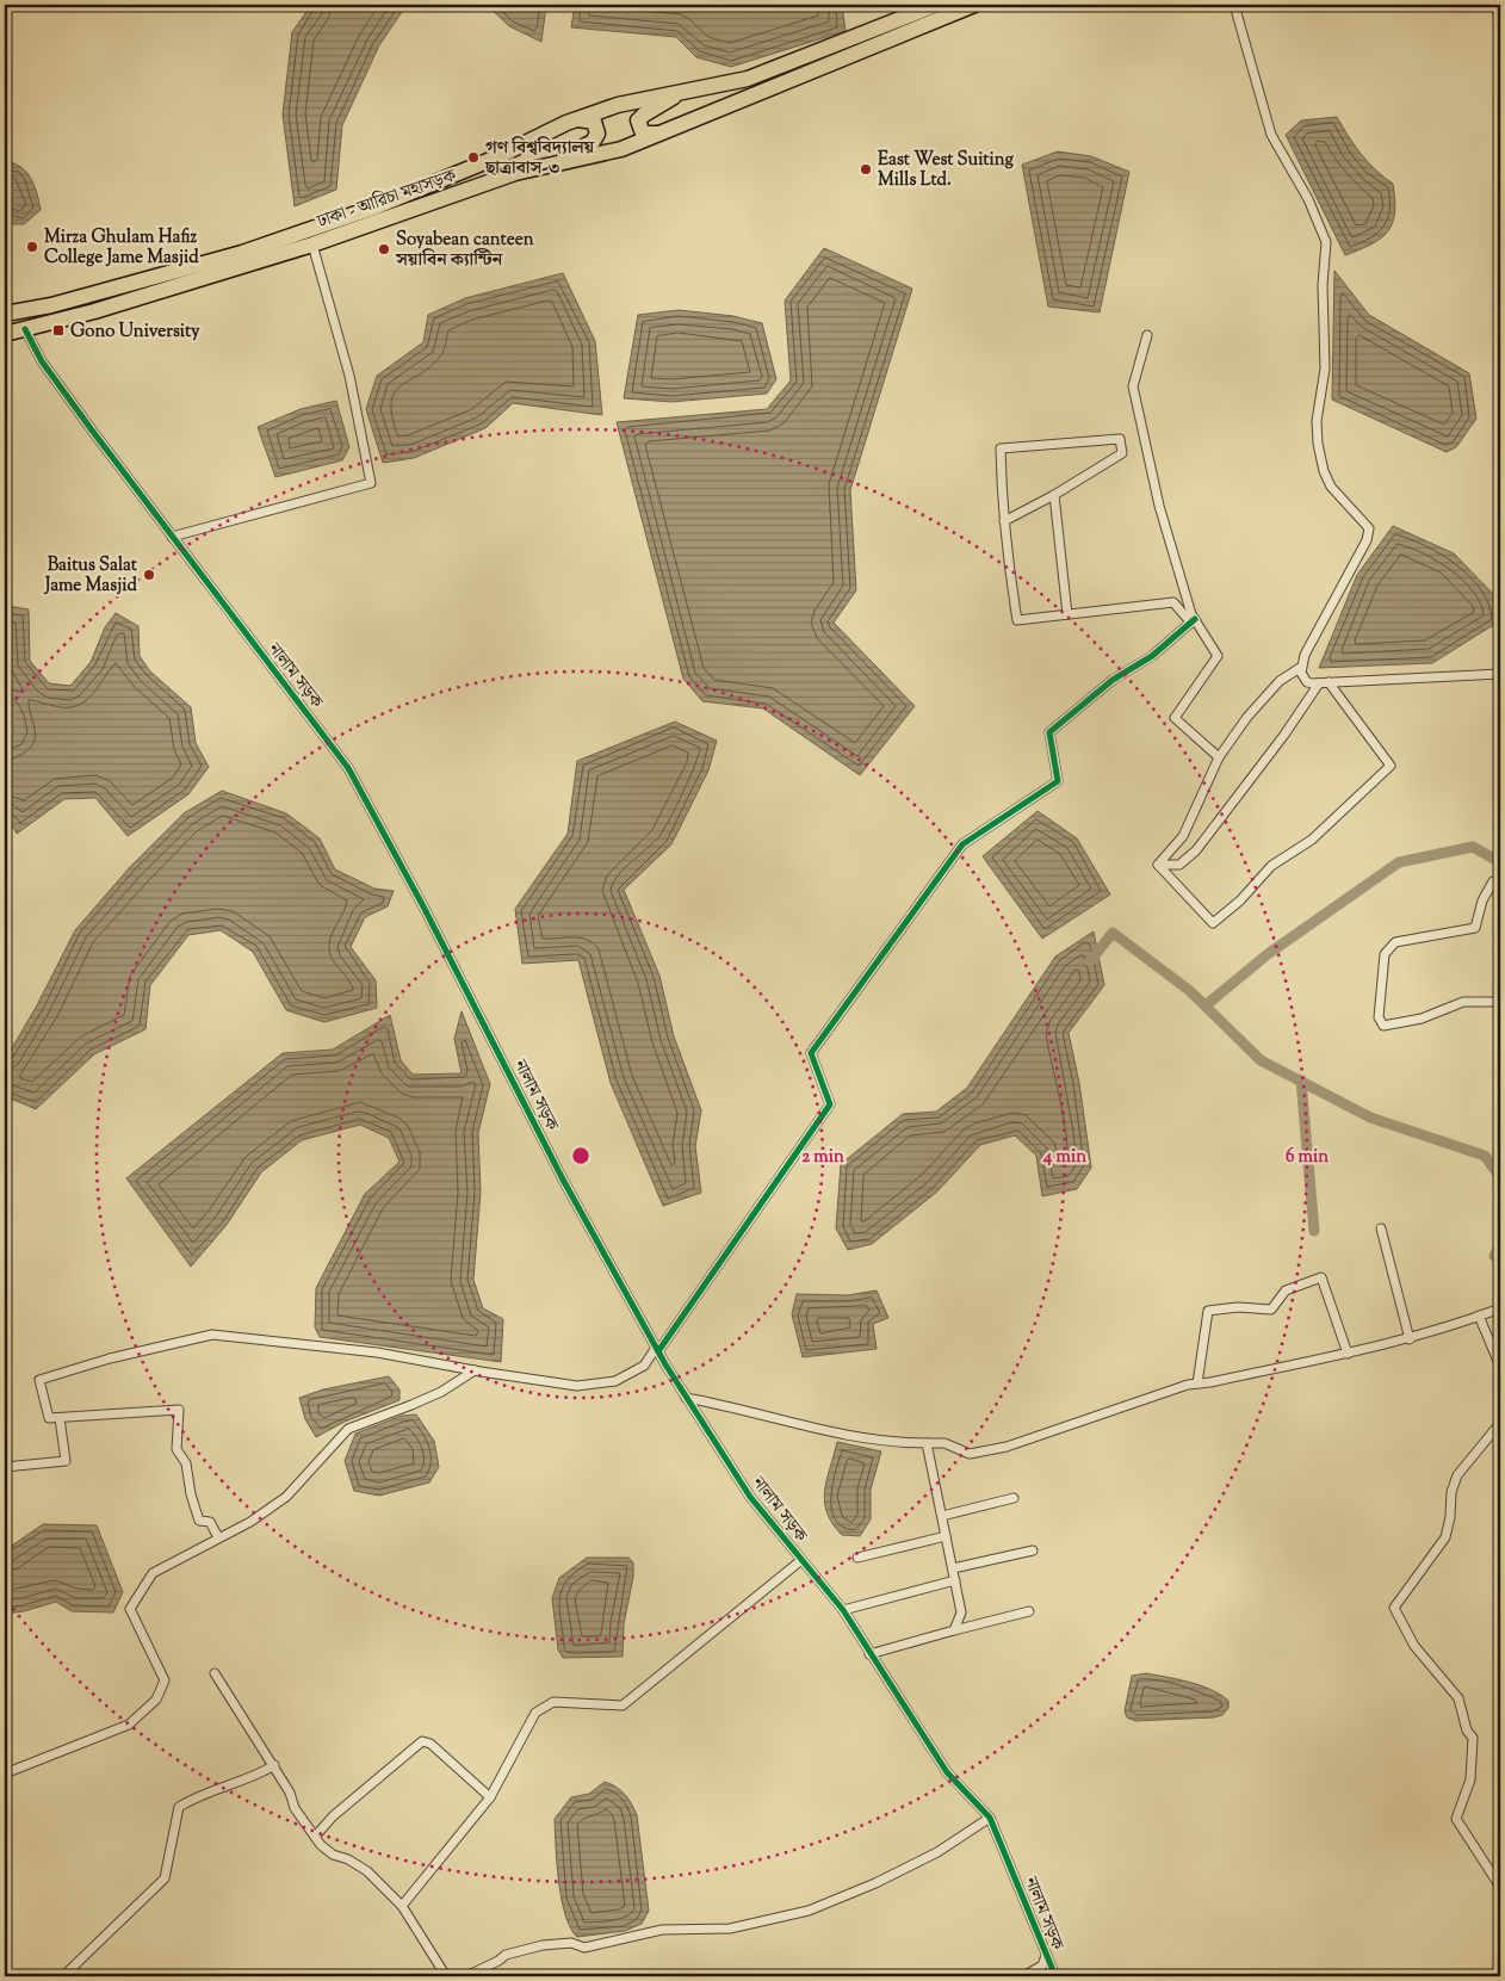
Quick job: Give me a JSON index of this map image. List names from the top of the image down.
{
  "streets": {
    "highway": ["ঢাকা - আরিচা মহাসড়ক"],
    "street": ["নালাম সড়ক"]
  },
  "crossings": [
    ["ঢাকা - আরিচা মহাসড়ক", "নালাম সড়ক"]
  ],
  "places": {
    "other": [
      "গণ বিশ্ববিদ্যালয় ছাত্রাবাস-৩",
      "East West Suiting Mills Ltd.",
      "Mirza Ghulam Hafiz College Jame Masjid",
      "Soyabean canteen সয়াবিন ক্যান্টিন",
      "Baitus Salat Jame Masjid"
    ],
    "transit": ["Gono University"]
  },
  "rings": ["2 min", "4 min", "6 min"]
}
